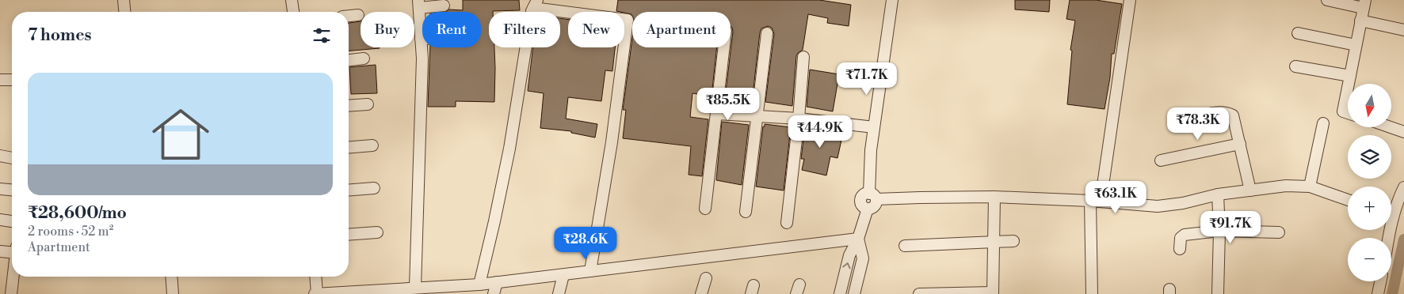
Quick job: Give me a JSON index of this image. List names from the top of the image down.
{
  "north": "bottom",
  "page": {
    "chip": [
      "Buy",
      "Rent",
      "Filters",
      "New",
      "Apartment"
    ],
    "heading": "7 homes",
    "list": [
      {
        "name": "₹28,600/mo",
        "note": "2 rooms · 52 m² · Apartment"
      }
    ],
    "price": [
      "₹71.7K",
      "₹85.5K",
      "₹78.3K",
      "₹44.9K",
      "₹63.1K",
      "₹91.7K",
      "₹28.6K"
    ],
    "map_buttons": ["+", "−"]
  }
}
